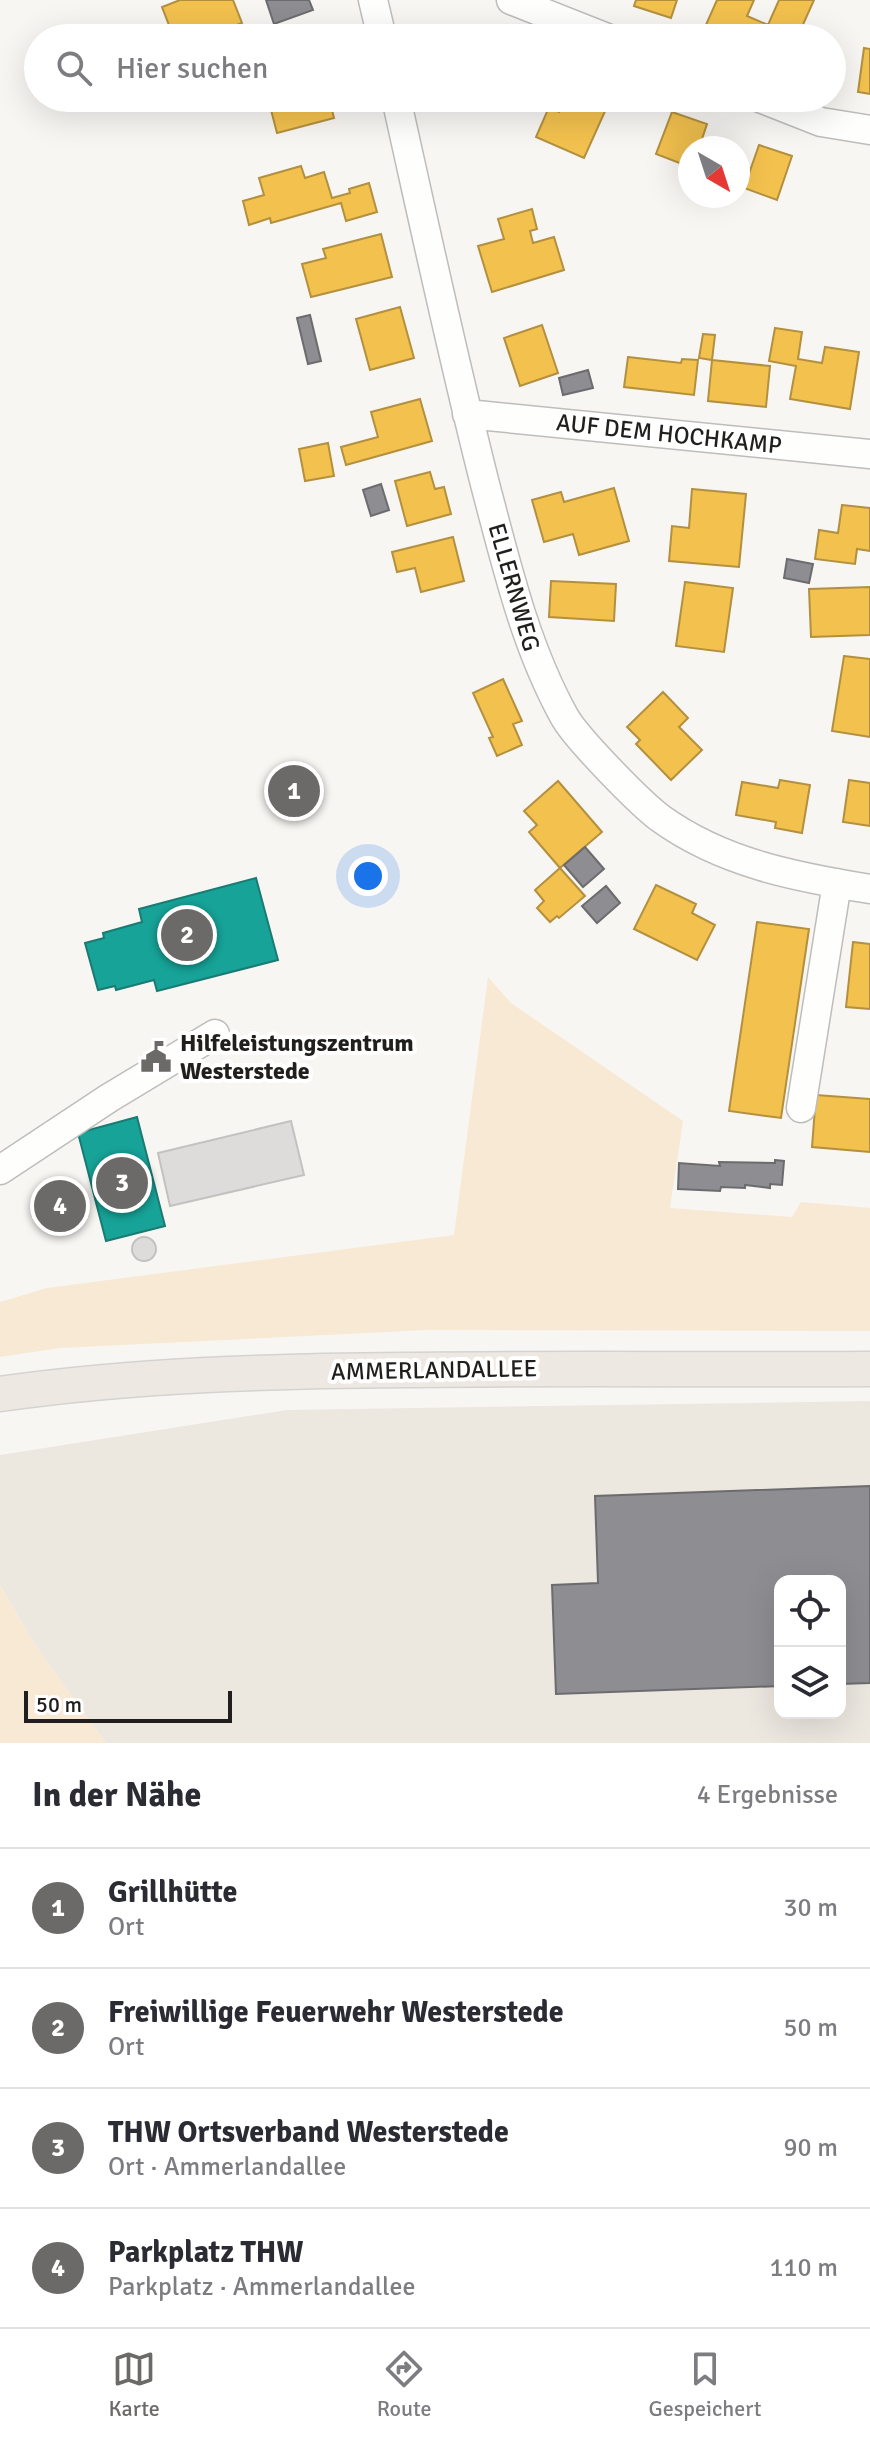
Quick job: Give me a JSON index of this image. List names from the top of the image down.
{
  "streets": {
    "main road": ["AMMERLANDALLEE"],
    "street": ["AUF DEM HOCHKAMP", "ELLERNWEG"]
  },
  "crossings": [
    ["AUF DEM HOCHKAMP", "ELLERNWEG"]
  ],
  "places": {
    "public building": ["Hilfeleistungszentrum Westerstede"]
  },
  "scale_bar": "50 m",
  "north": "bottom right",
  "page": {
    "search": "Hier suchen",
    "pins": [
      "1",
      "2",
      "3",
      "4"
    ],
    "scale": "50 m",
    "heading": ["In der Nähe", "4 Ergebnisse"],
    "list": [
      {
        "mark": "1",
        "name": "Grillhütte",
        "note": "Ort",
        "value": "30 m"
      },
      {
        "mark": "2",
        "name": "Freiwillige Feuerwehr Westerstede",
        "note": "Ort",
        "value": "50 m"
      },
      {
        "mark": "3",
        "name": "THW Ortsverband Westerstede",
        "note": "Ort · Ammerlandallee",
        "value": "90 m"
      },
      {
        "mark": "4",
        "name": "Parkplatz THW",
        "note": "Parkplatz · Ammerlandallee",
        "value": "110 m"
      }
    ],
    "nav": ["Karte", "Route", "Gespeichert"]
  }
}
